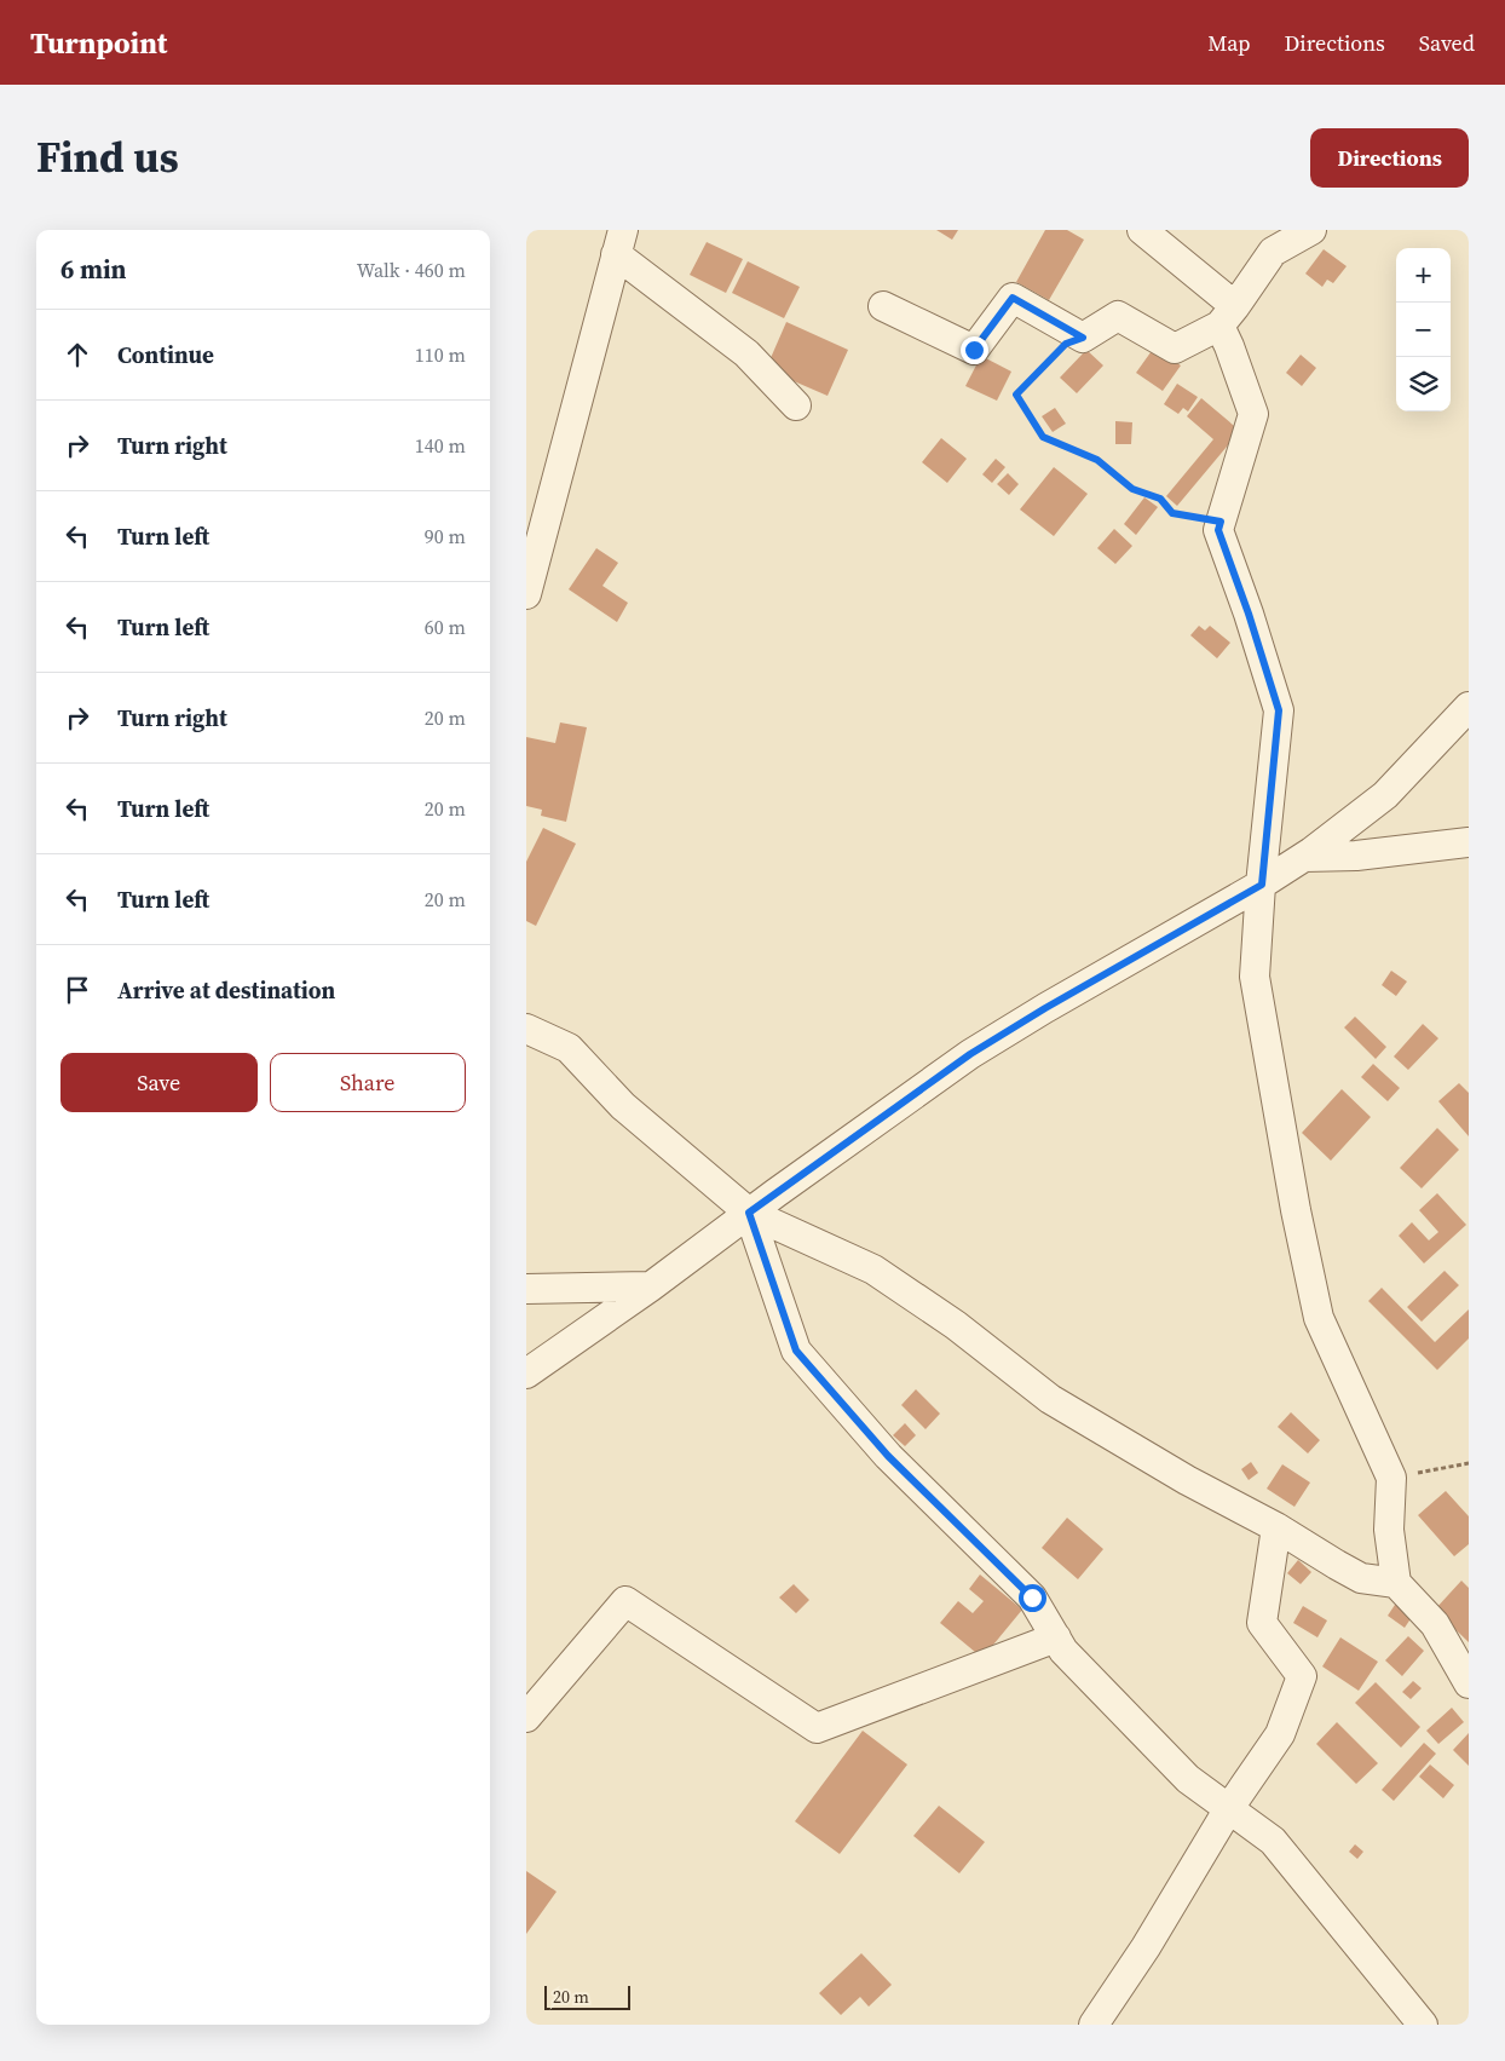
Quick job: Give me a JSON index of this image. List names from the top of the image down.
{
  "scale_bar": "20 m",
  "page": {
    "header": "Turnpoint",
    "nav": ["Map", "Directions", "Saved"],
    "title": "Find us",
    "buttons": [
      "Directions",
      ["Save", "Share"]
    ],
    "heading": ["6 min", "Walk · 460 m"],
    "map_buttons": ["+", "−"],
    "list": [
      ["Continue", "110 m"],
      ["Turn right", "140 m"],
      ["Turn left", "90 m"],
      ["Turn left", "60 m"],
      ["Turn right", "20 m"],
      ["Turn left", "20 m"],
      ["Turn left", "20 m"],
      "Arrive at destination"
    ],
    "scale": "20 m"
  }
}
